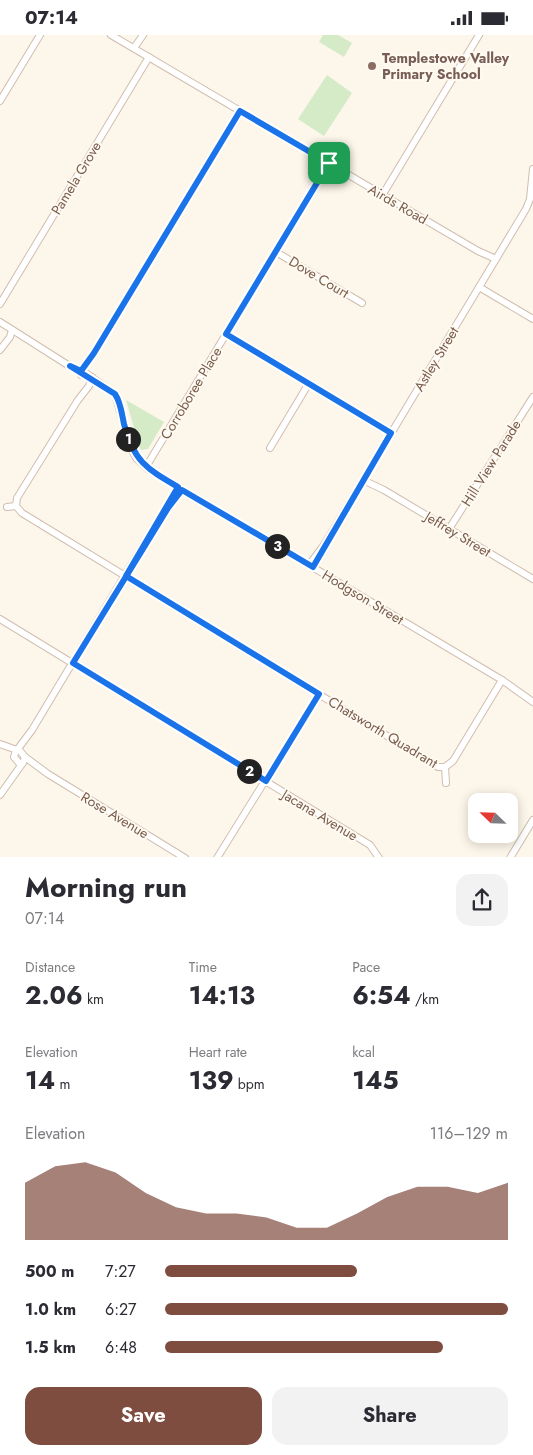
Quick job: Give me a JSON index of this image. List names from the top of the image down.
{
  "streets": {
    "street": [
      "Pamela Grove",
      "Airds Road",
      "Dove Court",
      "Astley Street",
      "Corroboree Place",
      "Hill View Parade",
      "Jeffrey Street",
      "Hodgson Street",
      "Chatsworth Quadrant",
      "Rose Avenue",
      "Jacana Avenue"
    ]
  },
  "crossings": [
    ["Pamela Grove", "Airds Road"],
    ["Airds Road", "Astley Street"],
    ["Airds Road", "Corroboree Place"],
    ["Dove Court", "Corroboree Place"],
    ["Astley Street", "Jeffrey Street"],
    ["Astley Street", "Hodgson Street"],
    ["Corroboree Place", "Hodgson Street"],
    ["Hill View Parade", "Jeffrey Street"],
    ["Hodgson Street", "Chatsworth Quadrant"]
  ],
  "places": ["Templestowe Valley Primary School"],
  "north": "top left",
  "page": {
    "status": "07:14",
    "pins": ["1", "3", "2"],
    "heading": ["Morning run", "07:14"],
    "stats": [
      ["Distance", "2.06 km"],
      ["Time", "14:13"],
      ["Pace", "6:54 /km"],
      ["Elevation", "14 m"],
      ["Heart rate", "139 bpm"],
      ["kcal", "145"]
    ],
    "chart": ["Elevation", "116–129 m"],
    "list": [
      {
        "name": "500 m",
        "note": "7:27"
      },
      {
        "name": "1.0 km",
        "note": "6:27"
      },
      {
        "name": "1.5 km",
        "note": "6:48"
      }
    ],
    "buttons": ["Save", "Share"]
  }
}
